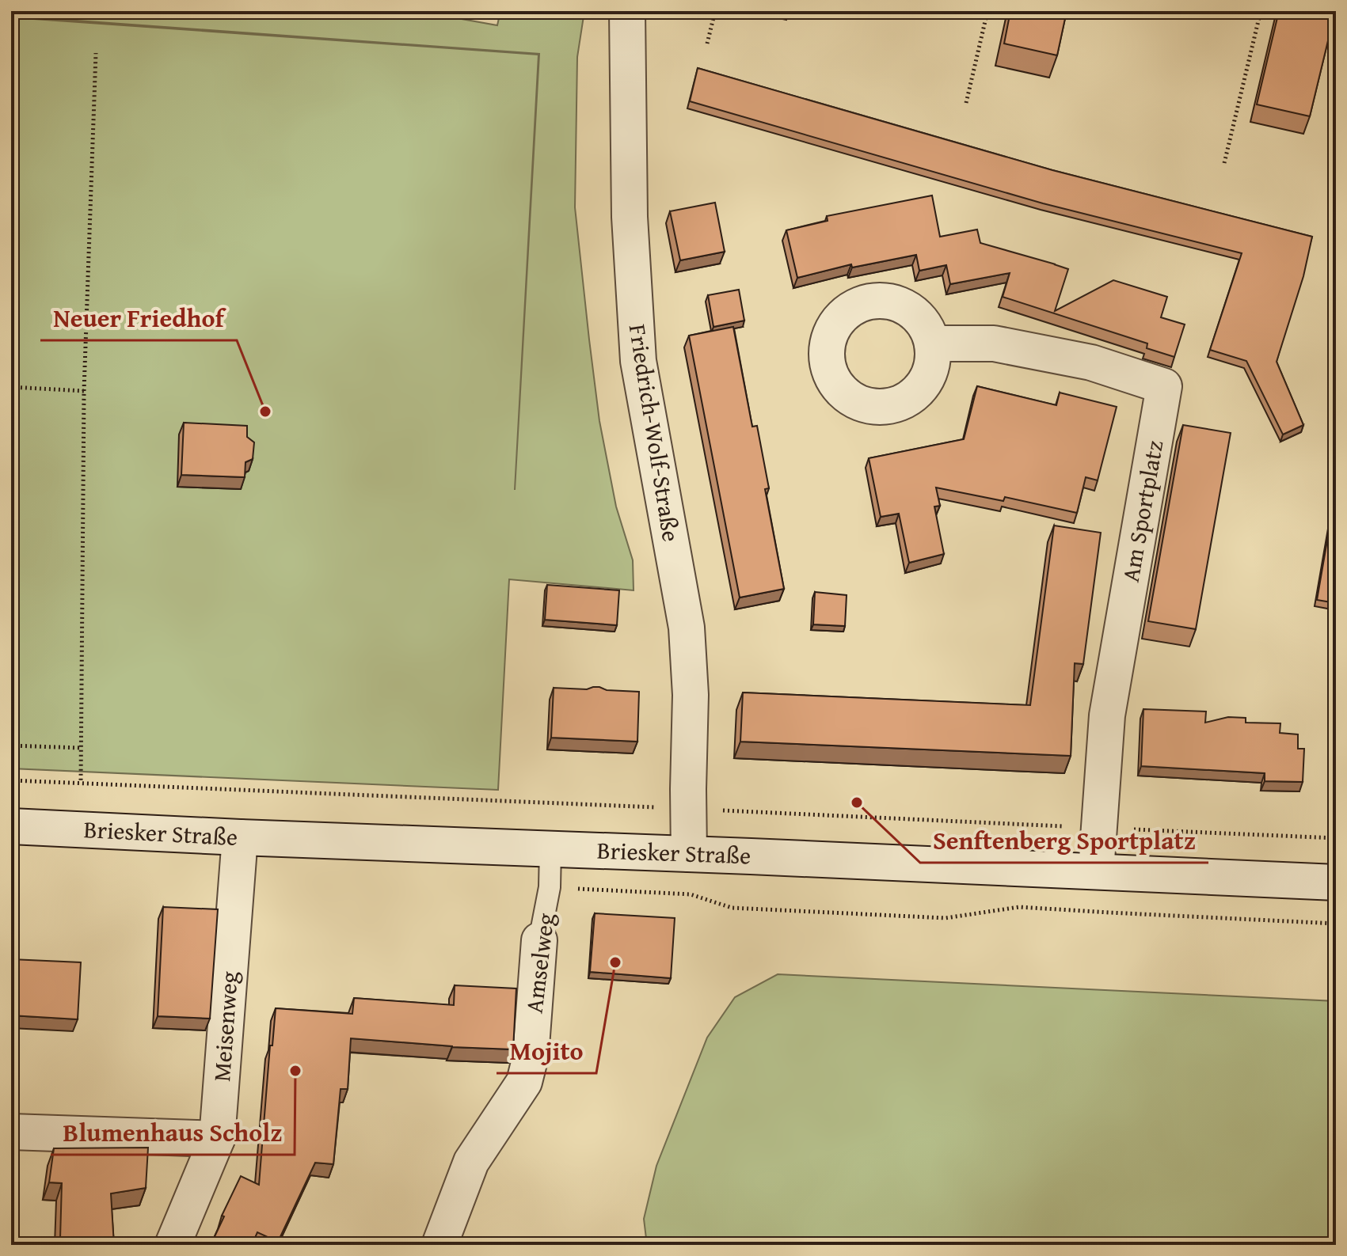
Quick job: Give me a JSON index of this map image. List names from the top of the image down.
{
  "streets": {
    "street": [
      "Friedrich-Wolf-Straße",
      "Am Sportplatz",
      "Briesker Straße",
      "Amselweg",
      "Meisenweg"
    ]
  },
  "crossings": [
    ["Friedrich-Wolf-Straße", "Briesker Straße"],
    ["Am Sportplatz", "Briesker Straße"],
    ["Briesker Straße", "Amselweg"],
    ["Briesker Straße", "Meisenweg"]
  ],
  "places": [
    "Neuer Friedhof",
    "Senftenberg Sportplatz",
    "Mojito",
    "Blumenhaus Scholz"
  ]
}
